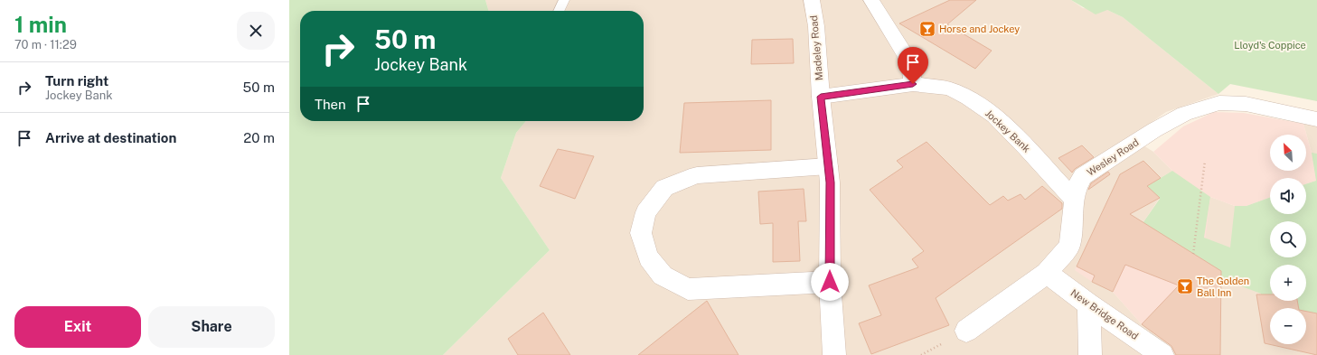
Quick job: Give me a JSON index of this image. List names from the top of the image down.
{
  "streets": {
    "street": [
      "Madeley Road",
      "Jockey Bank",
      "Wesley Road",
      "New Bridge Road"
    ]
  },
  "crossings": [
    ["Madeley Road", "Jockey Bank"],
    ["Jockey Bank", "Wesley Road"],
    ["Wesley Road", "New Bridge Road"]
  ],
  "parks": ["Lloyd's Coppice"],
  "places": {
    "bar": ["Horse and Jockey", "The Golden Ball Inn"]
  },
  "north": "top left",
  "page": {
    "heading": ["1 min", "70 m · 11:29"],
    "turn": ["50 m", "Jockey Bank"],
    "list": [
      {
        "name": "Turn right",
        "note": "Jockey Bank",
        "value": "50 m"
      },
      {
        "name": "Arrive at destination",
        "value": "20 m"
      }
    ],
    "then": "Then",
    "map_buttons": ["+", "−"],
    "buttons": ["Exit", "Share"]
  }
}
